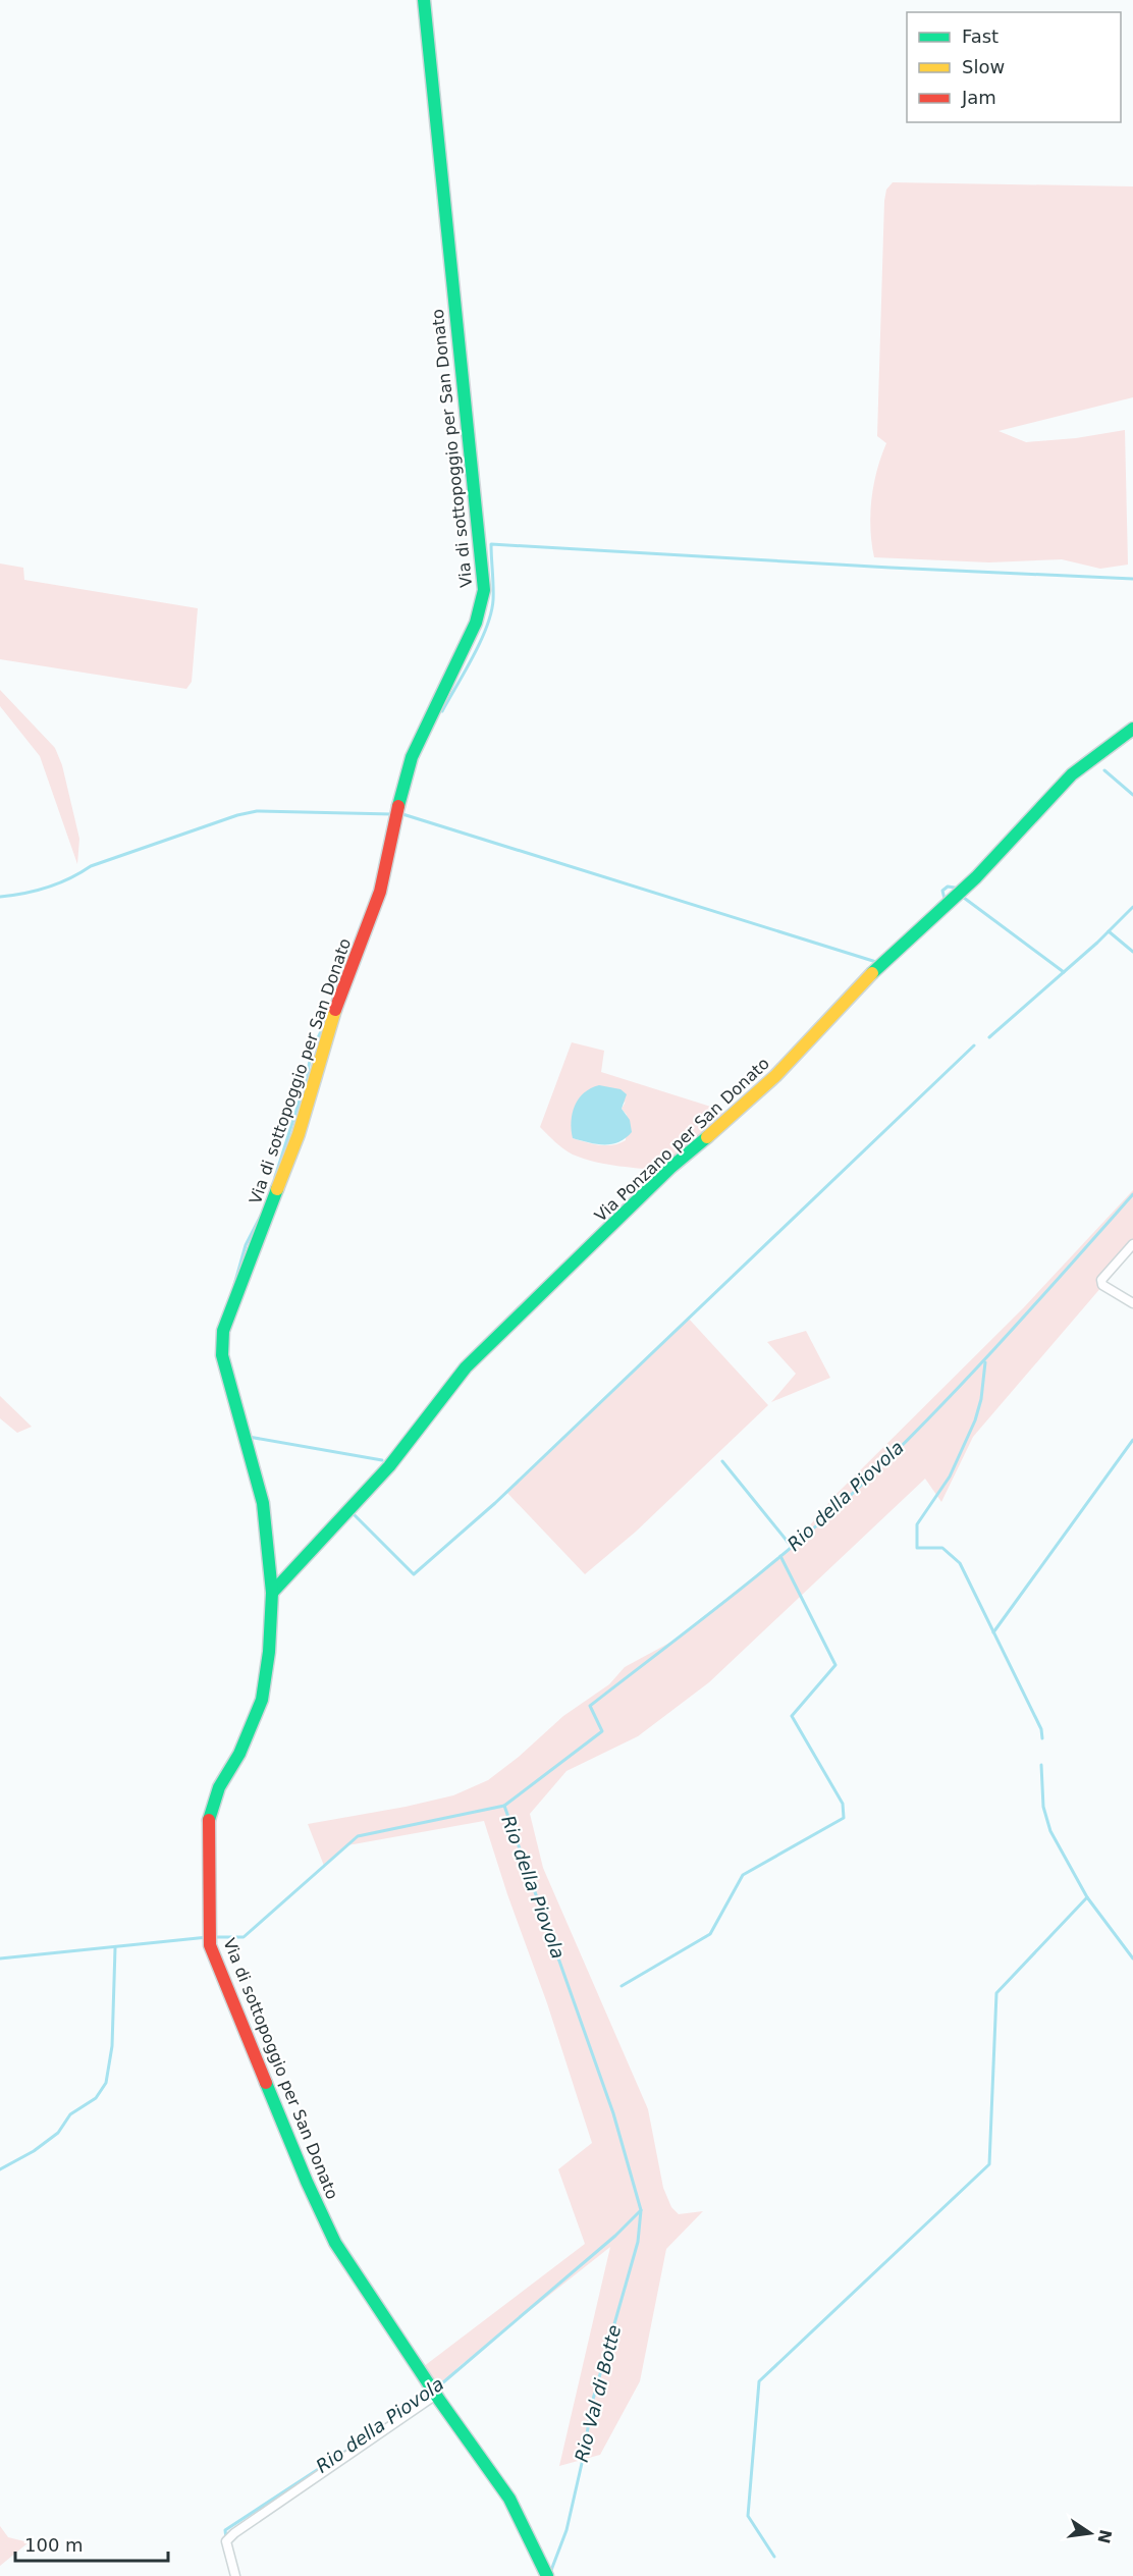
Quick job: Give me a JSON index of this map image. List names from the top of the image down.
{
  "streets": {
    "street": ["Via di sottopoggio per San Donato", "Via Ponzano per San Donato"]
  },
  "crossings": [
    ["Via di sottopoggio per San Donato", "Via Ponzano per San Donato"]
  ],
  "water": ["Rio della Piovola", "Rio Val di Botte"],
  "legend": ["Fast", "Slow", "Jam"],
  "scale_bar": "100 m",
  "north": "right"
}
